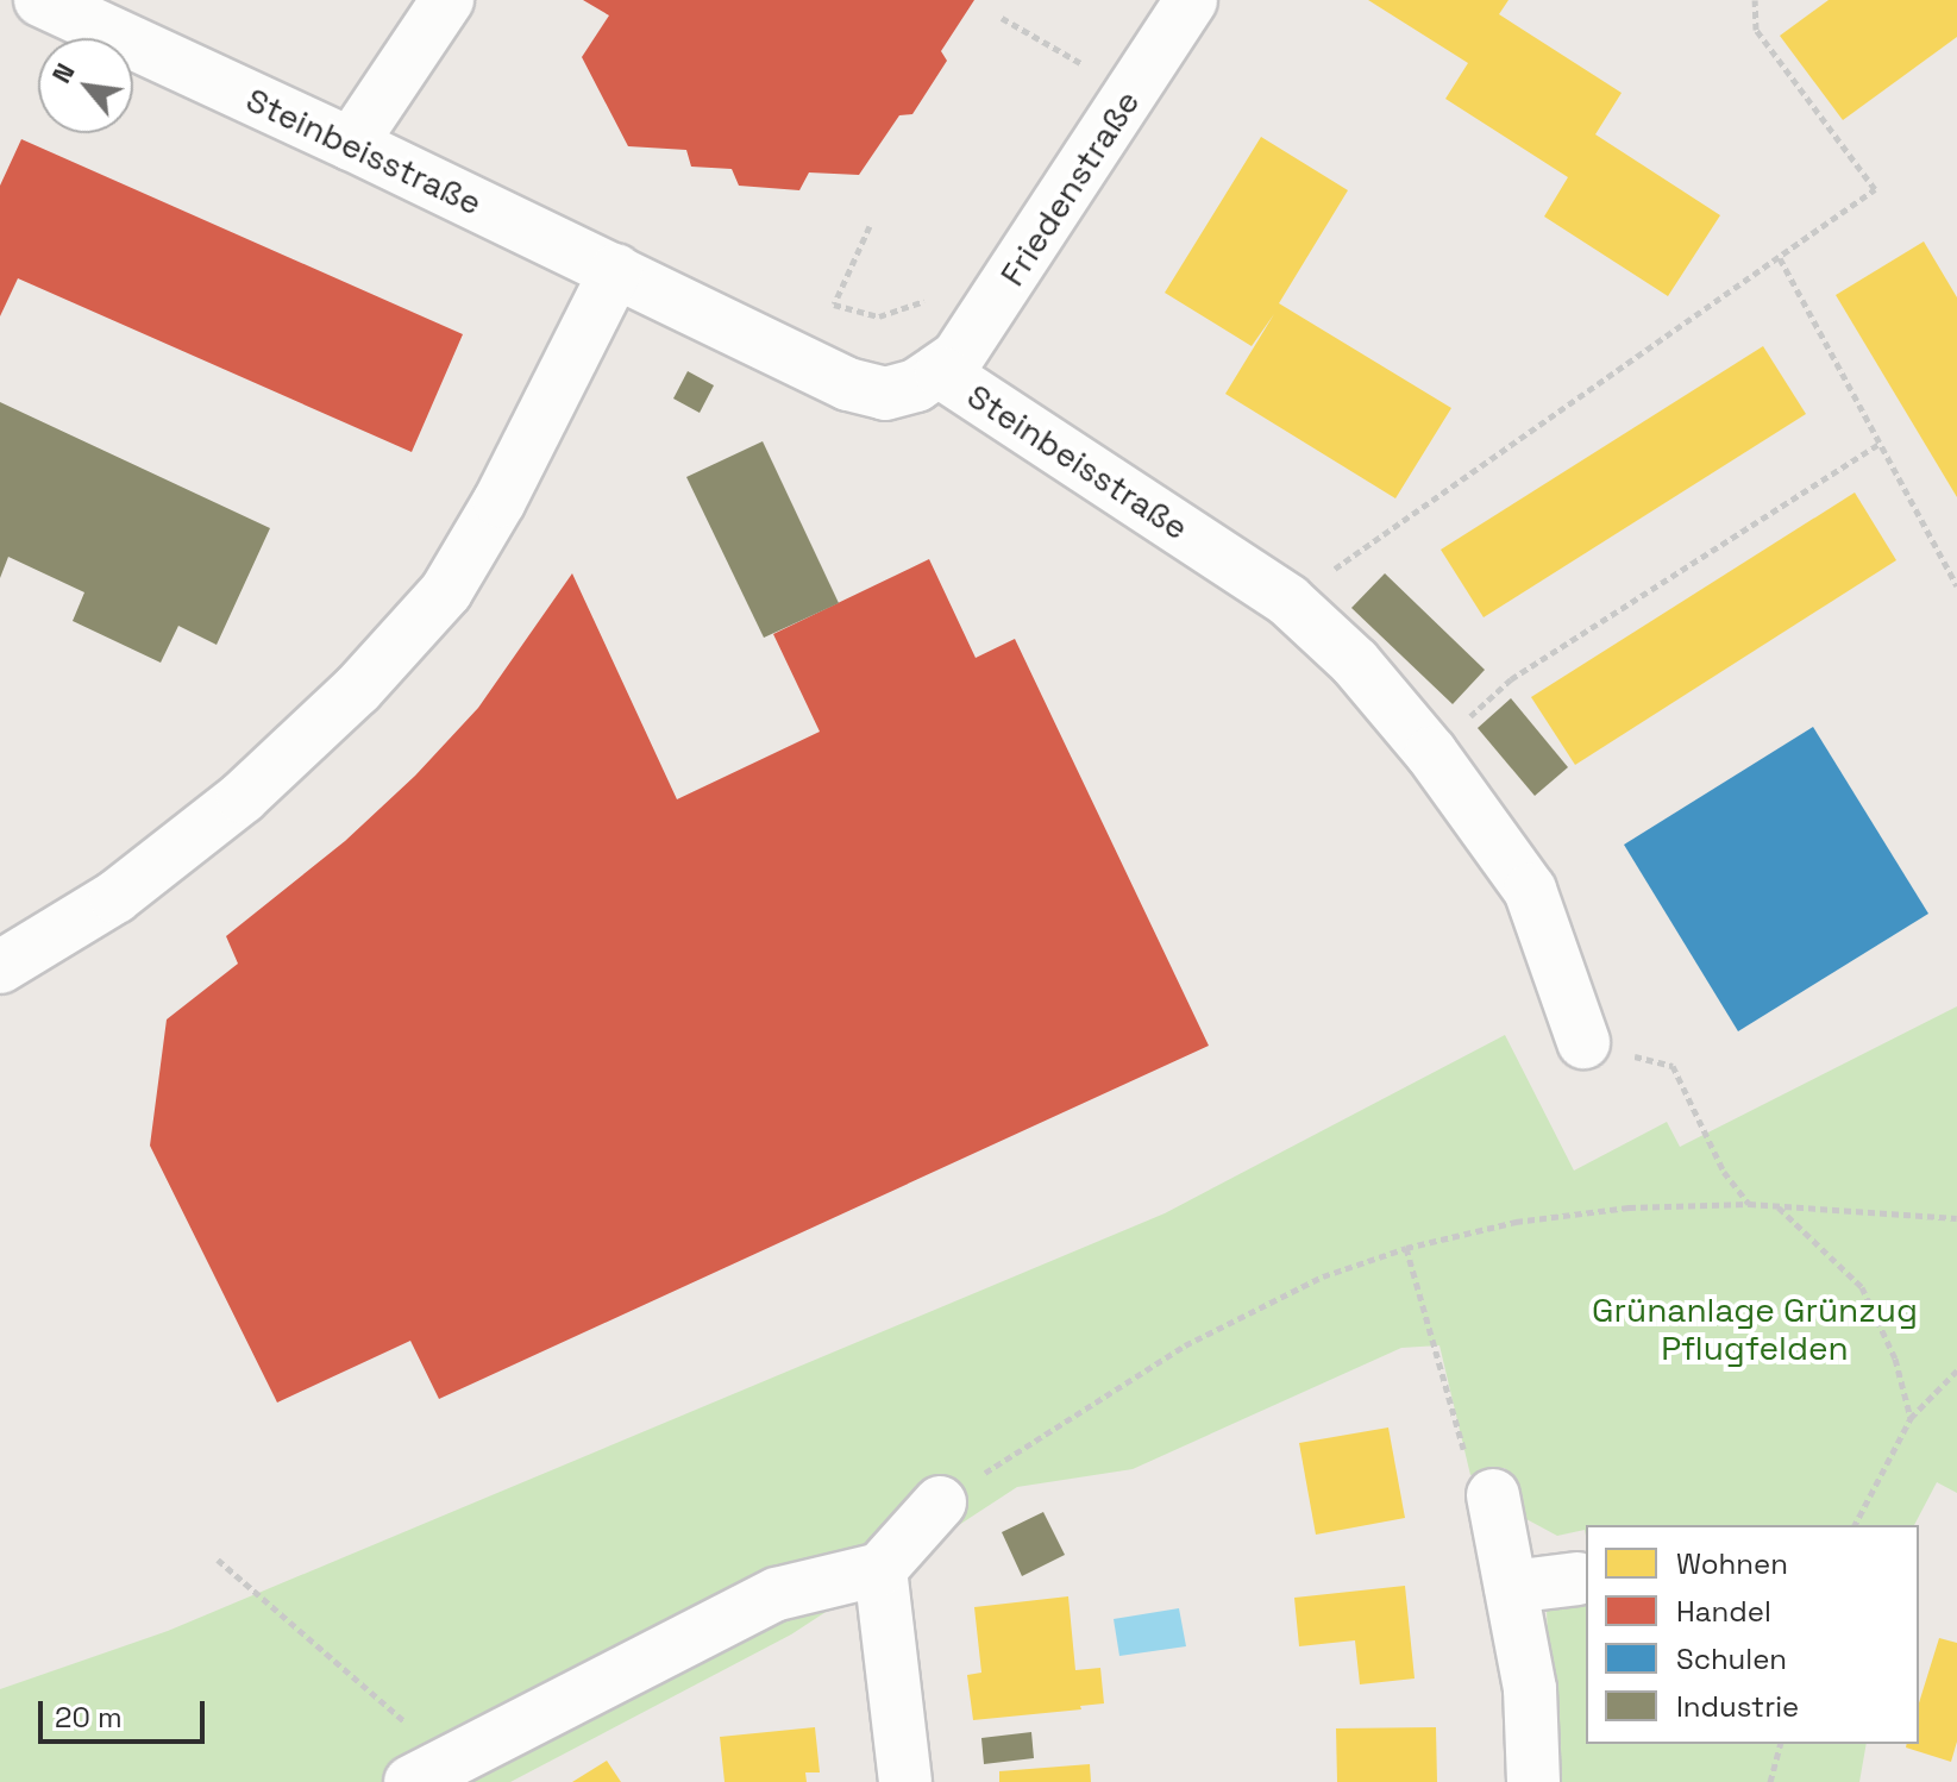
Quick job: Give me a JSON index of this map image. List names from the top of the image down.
{
  "streets": {
    "street": ["Steinbeisstraße", "Friedenstraße"]
  },
  "crossings": [
    ["Steinbeisstraße", "Friedenstraße"]
  ],
  "parks": ["Grünanlage Grünzug Pflugfelden"],
  "legend": [
    "Wohnen",
    "Handel",
    "Schulen",
    "Industrie"
  ],
  "scale_bar": "20 m",
  "north": "top left"
}
